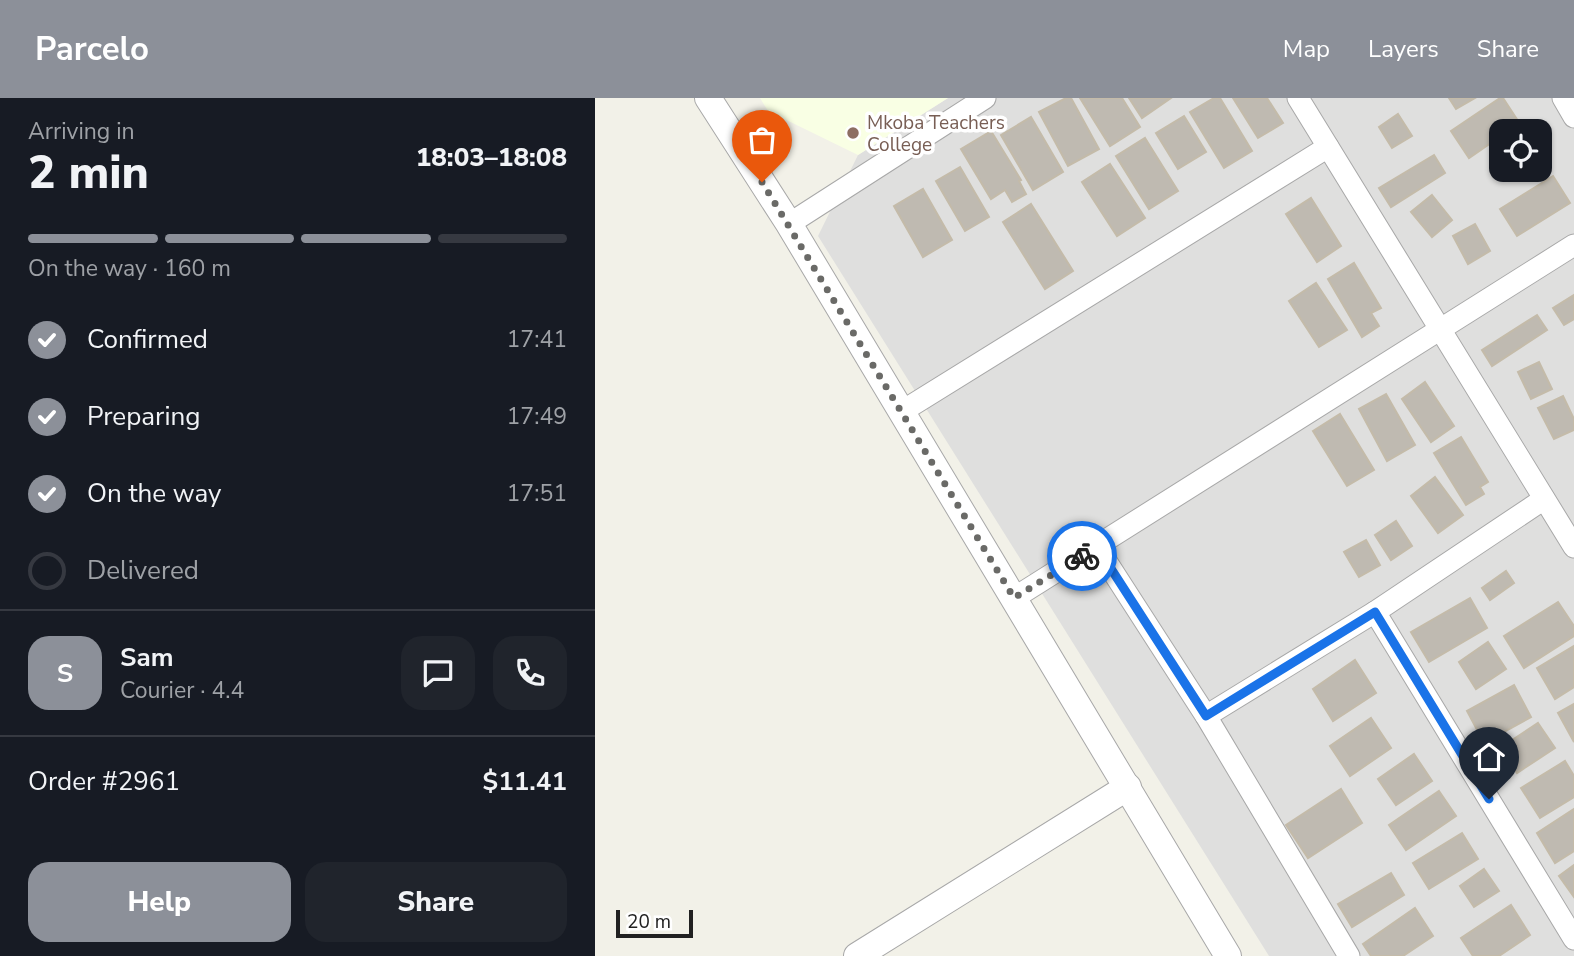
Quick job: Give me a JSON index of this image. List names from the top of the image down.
{
  "places": ["Mkoba Teachers College"],
  "scale_bar": "20 m",
  "page": {
    "header": "Parcelo",
    "nav": ["Map", "Layers", "Share"],
    "heading": ["2 min", "Arriving in", "18:03–18:08"],
    "panel": [
      "Sam",
      "Courier · 4.4",
      "Order #2961",
      "$11.41"
    ],
    "bar": "On the way · 160 m",
    "list": [
      ["Confirmed", "17:41"],
      ["Preparing", "17:49"],
      ["On the way", "17:51"],
      "Delivered"
    ],
    "round": "S",
    "buttons": ["Help", "Share"],
    "scale": "20 m"
  }
}
